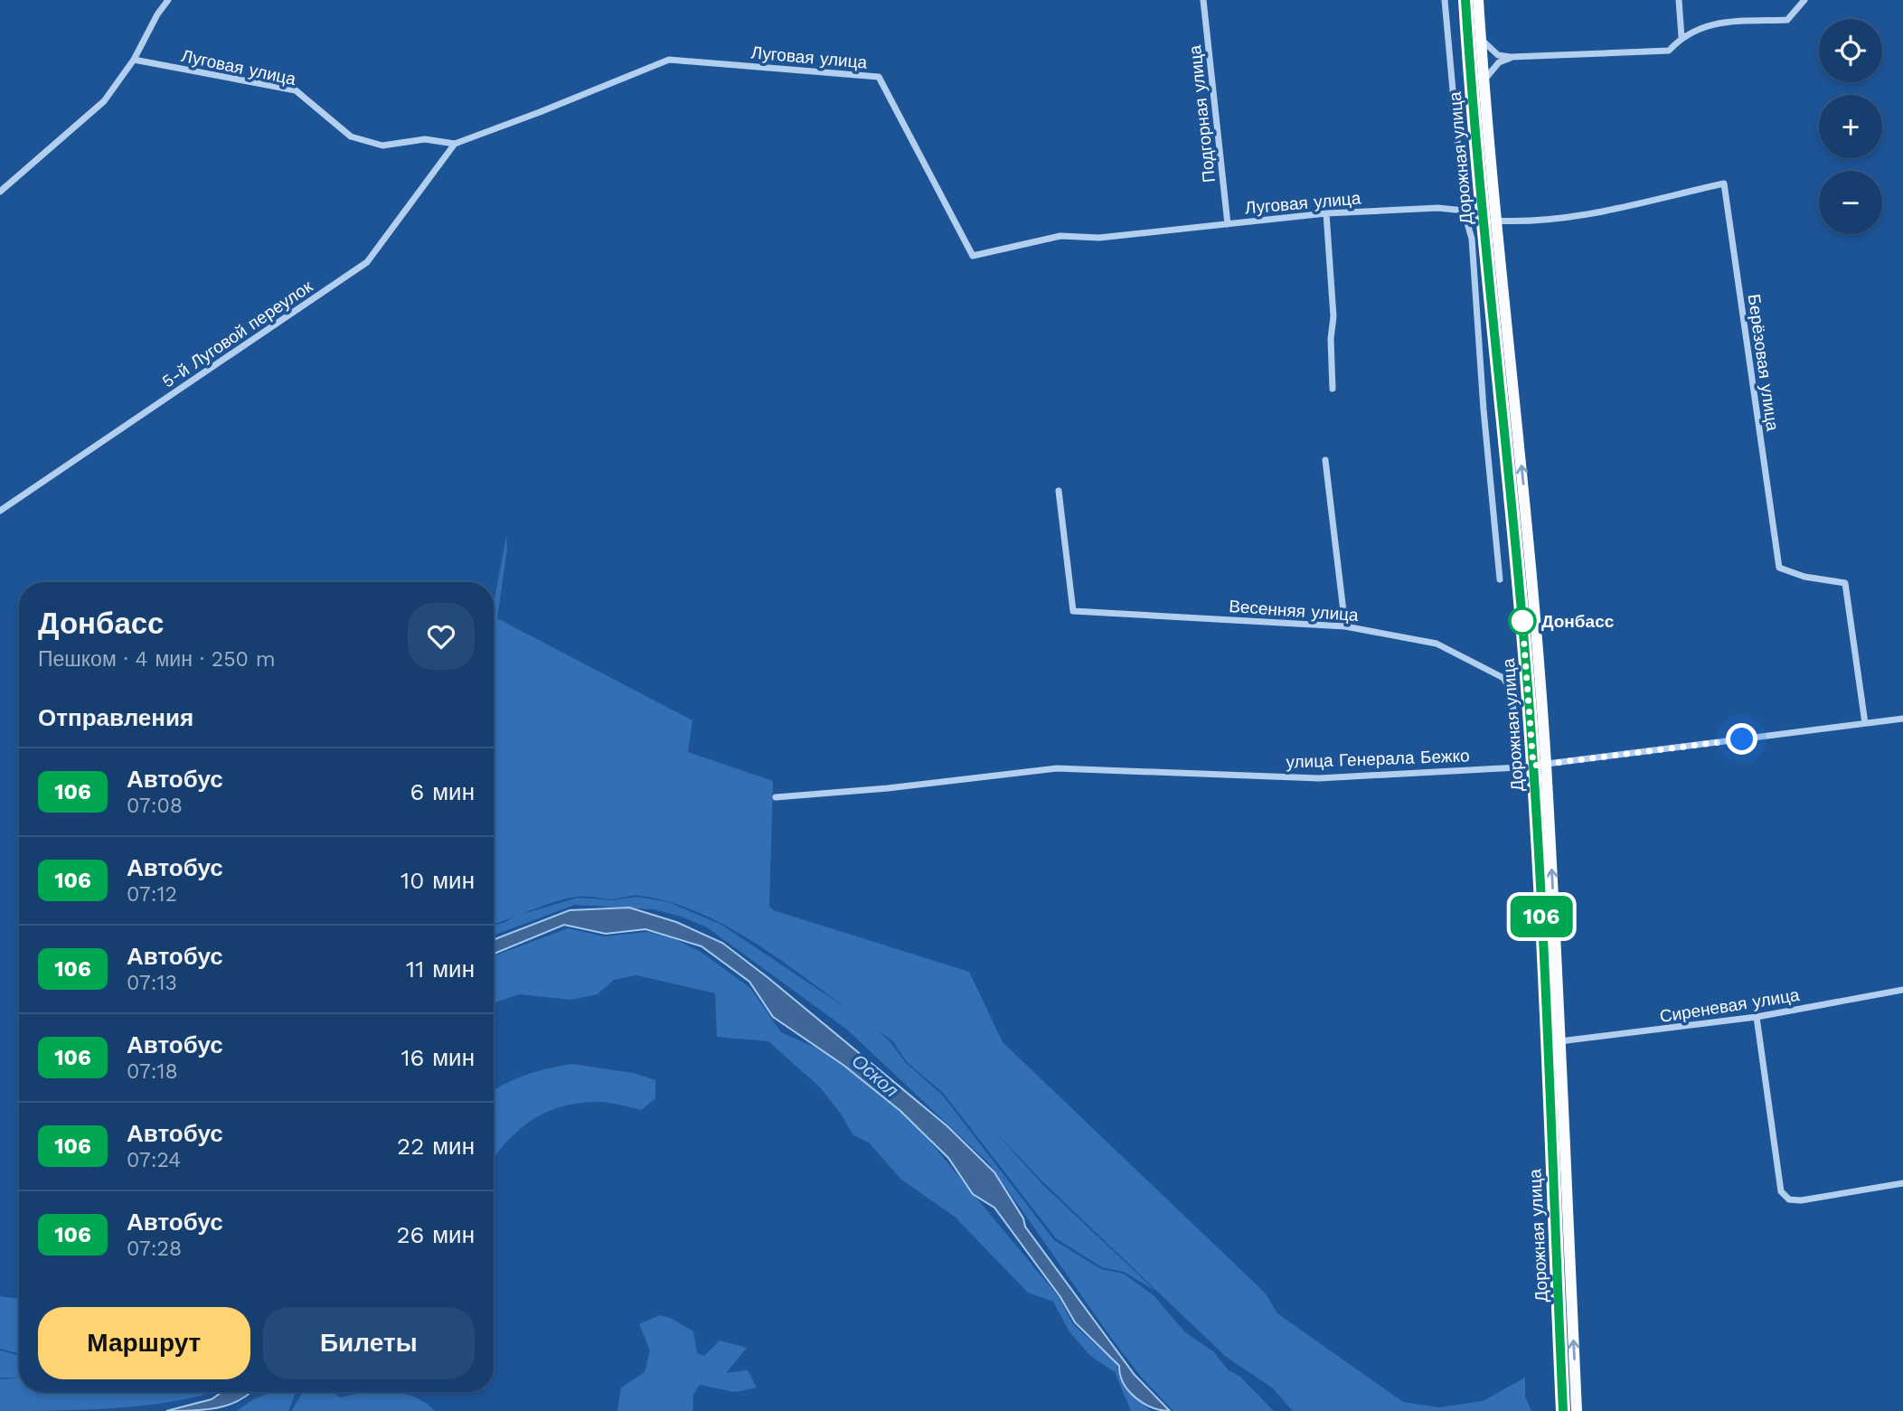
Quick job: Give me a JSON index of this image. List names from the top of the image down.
{
  "streets": {
    "main road": ["Дорожная улица"],
    "street": [
      "Луговая улица",
      "Подгорная улица",
      "5-й Луговой переулок",
      "Берёзовая улица",
      "Весенняя улица",
      "улица Генерала Бежко",
      "Сиреневая улица"
    ]
  },
  "crossings": [
    ["Луговая улица", "Подгорная улица"],
    ["Луговая улица", "Дорожная улица"],
    ["Луговая улица", "5-й Луговой переулок"],
    ["Дорожная улица", "Берёзовая улица"],
    ["Дорожная улица", "улица Генерала Бежко"],
    ["Дорожная улица", "Сиреневая улица"],
    ["Берёзовая улица", "улица Генерала Бежко"],
    ["Весенняя улица", "улица Генерала Бежко"]
  ],
  "water": ["Оскол"],
  "places": ["Донбасс"],
  "lines": ["bus line 106"],
  "page": {
    "on_map": "106",
    "map_buttons": ["+", "−"],
    "heading": [
      ["Донбасс", "Пешком · 4 мин · 250 m"],
      "Отправления"
    ],
    "list": [
      {
        "mark": "106",
        "name": "Автобус",
        "note": "07:08",
        "value": "6 мин"
      },
      {
        "mark": "106",
        "name": "Автобус",
        "note": "07:12",
        "value": "10 мин"
      },
      {
        "mark": "106",
        "name": "Автобус",
        "note": "07:13",
        "value": "11 мин"
      },
      {
        "mark": "106",
        "name": "Автобус",
        "note": "07:18",
        "value": "16 мин"
      },
      {
        "mark": "106",
        "name": "Автобус",
        "note": "07:24",
        "value": "22 мин"
      },
      {
        "mark": "106",
        "name": "Автобус",
        "note": "07:28",
        "value": "26 мин"
      }
    ],
    "buttons": ["Маршрут", "Билеты"]
  }
}
